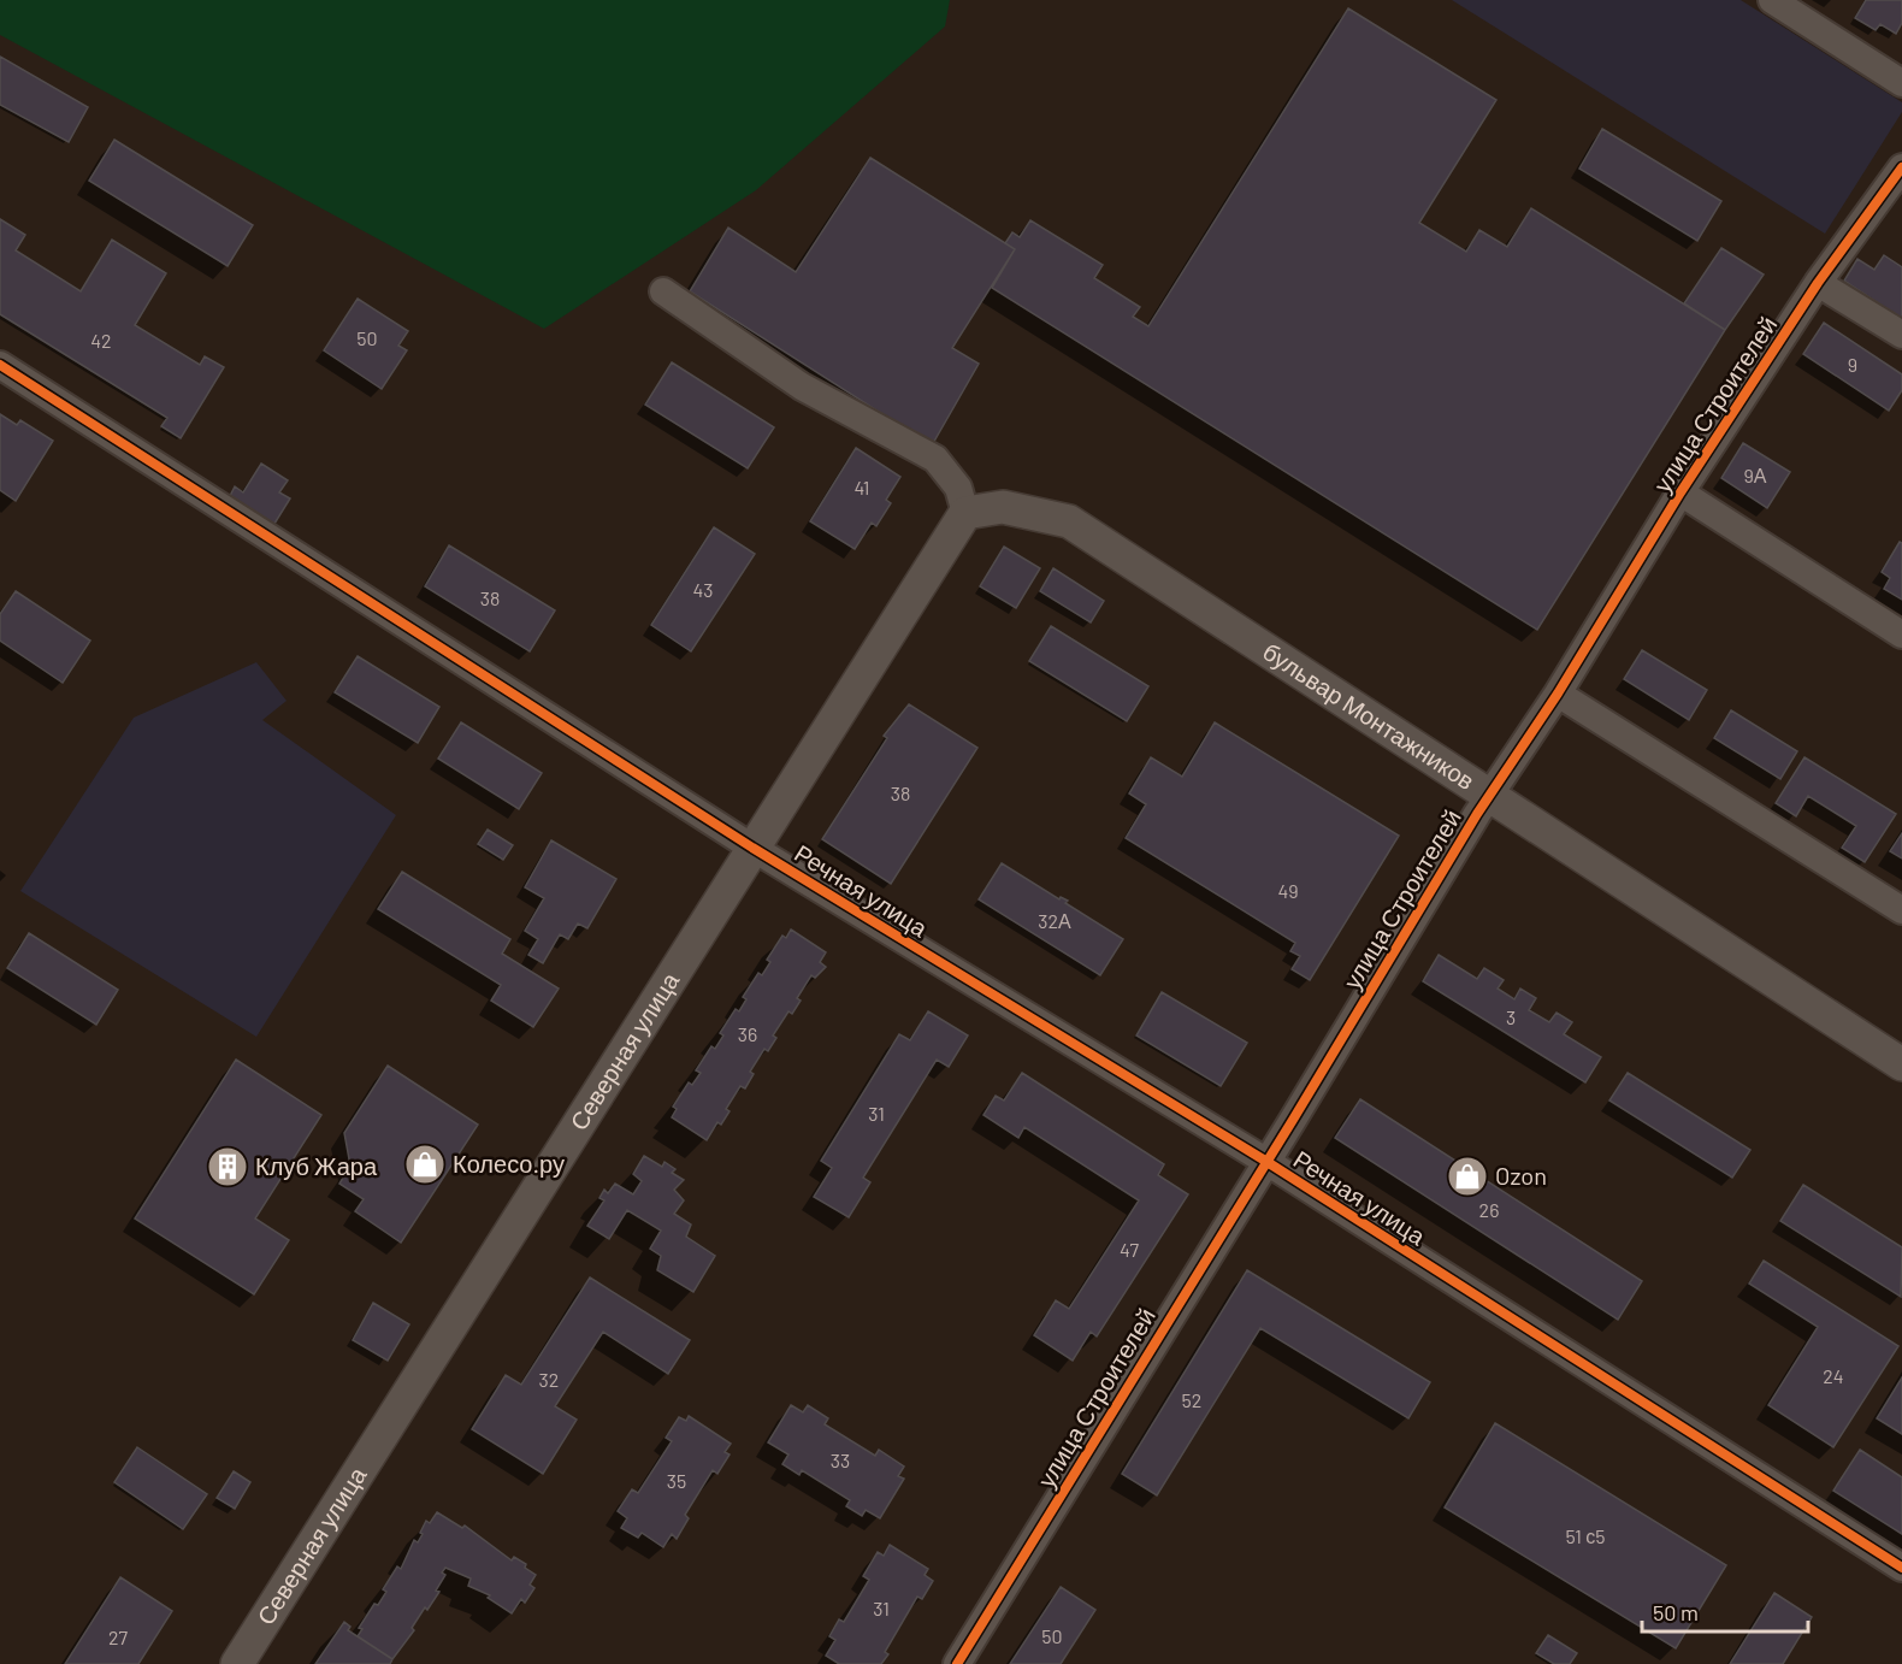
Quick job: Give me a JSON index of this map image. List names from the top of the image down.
{
  "streets": {
    "street": [
      "улица Строителей",
      "бульвар Монтажников",
      "Речная улица",
      "Северная улица"
    ]
  },
  "crossings": [
    ["улица Строителей", "бульвар Монтажников"],
    ["улица Строителей", "Речная улица"],
    ["бульвар Монтажников", "Северная улица"],
    ["Речная улица", "Северная улица"]
  ],
  "places": {
    "shop": ["Колесо.ру", "Ozon"],
    "building": ["Клуб Жара"]
  },
  "house_numbers": [
    "50",
    "42",
    "9",
    "9А",
    "41",
    "43",
    "38",
    "38",
    "49",
    "32А",
    "3",
    "36",
    "31",
    "26",
    "47",
    "24",
    "32",
    "52",
    "33",
    "35",
    "51 с5",
    "31",
    "50",
    "27"
  ],
  "scale_bar": "50 m"
}
